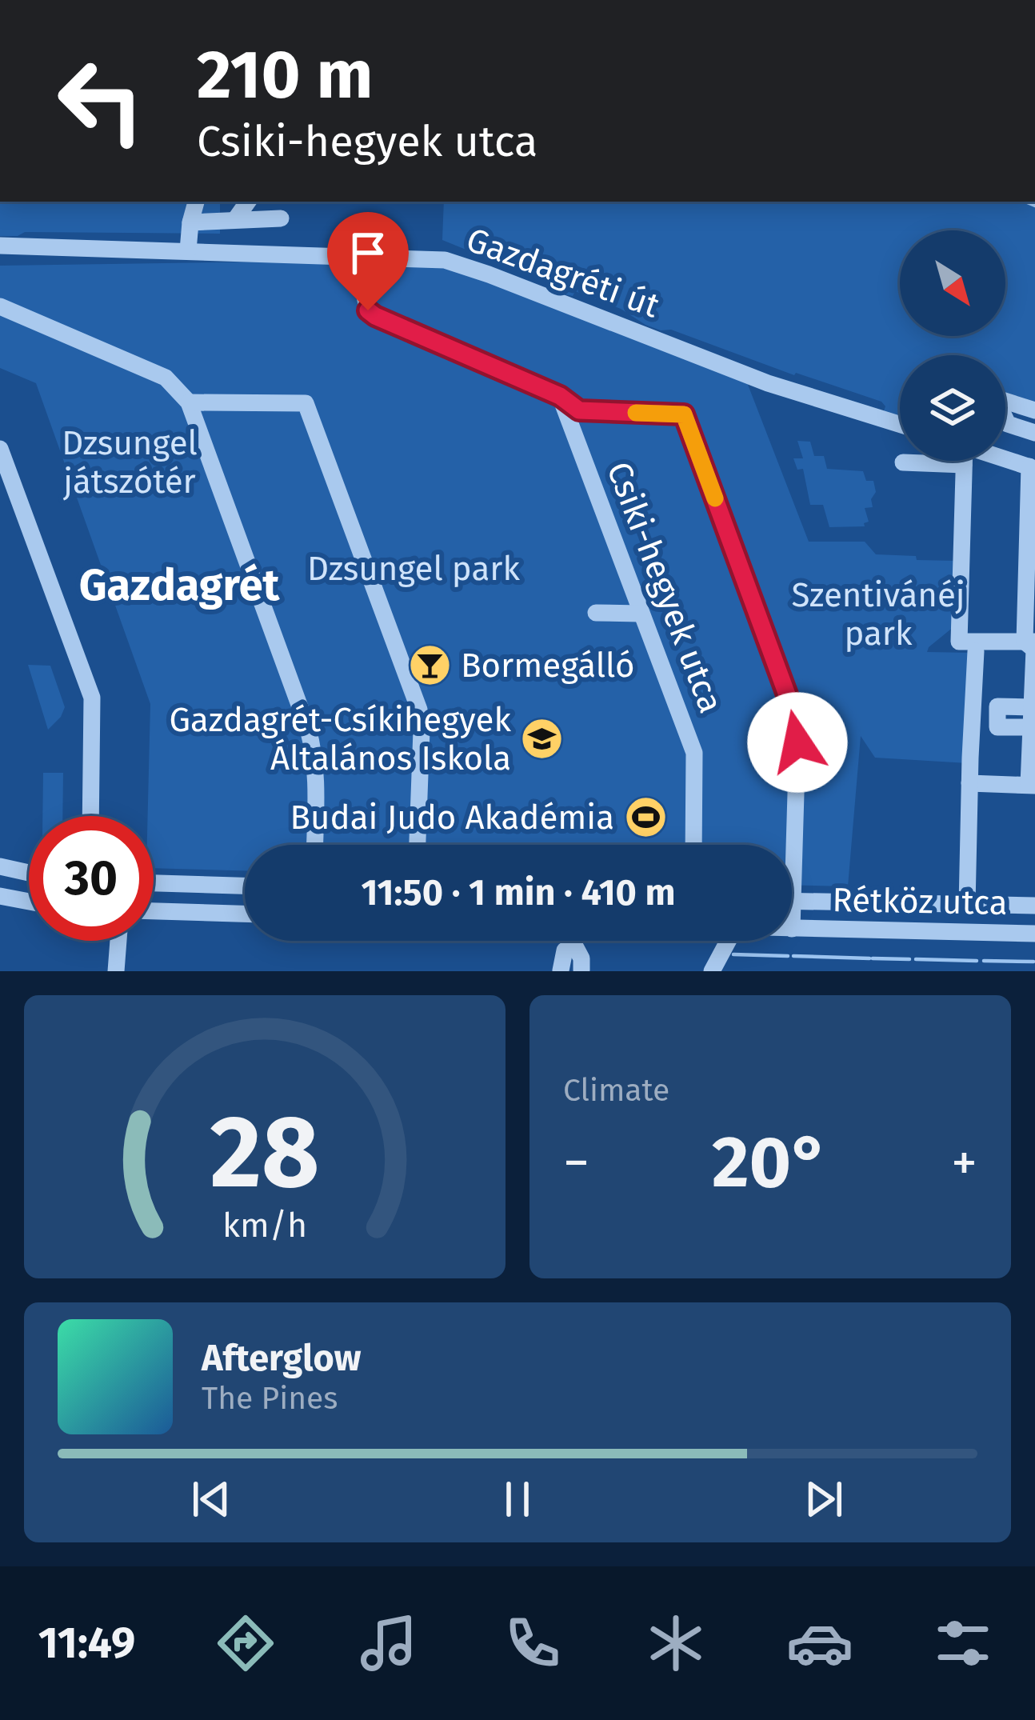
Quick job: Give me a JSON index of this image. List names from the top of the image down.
{
  "streets": {
    "street": ["Gazdagréti út", "Csiki-hegyek utca", "Rétköz utca"]
  },
  "crossings": [
    ["Gazdagréti út", "Csiki-hegyek utca"]
  ],
  "districts": ["Gazdagrét"],
  "parks": ["Dzsungel játszótér", "Dzsungel park", "Szentivánéj park"],
  "places": {
    "bar": ["Bormegálló"],
    "school or university": ["Gazdagrét-Csíkihegyek Általános Iskola"],
    "sports": ["Budai Judo Akadémia"]
  },
  "north": "bottom right",
  "page": {
    "turn": ["210 m", "Csiki-hegyek utca"],
    "limit": "30",
    "trip": "11:50 · 1 min · 410 m",
    "tile": "Climate",
    "heat": ["−", "20°", "+"],
    "song": ["Afterglow", "The Pines"],
    "tabs": "11:49",
    "gauge": ["28", "km/h"]
  }
}
